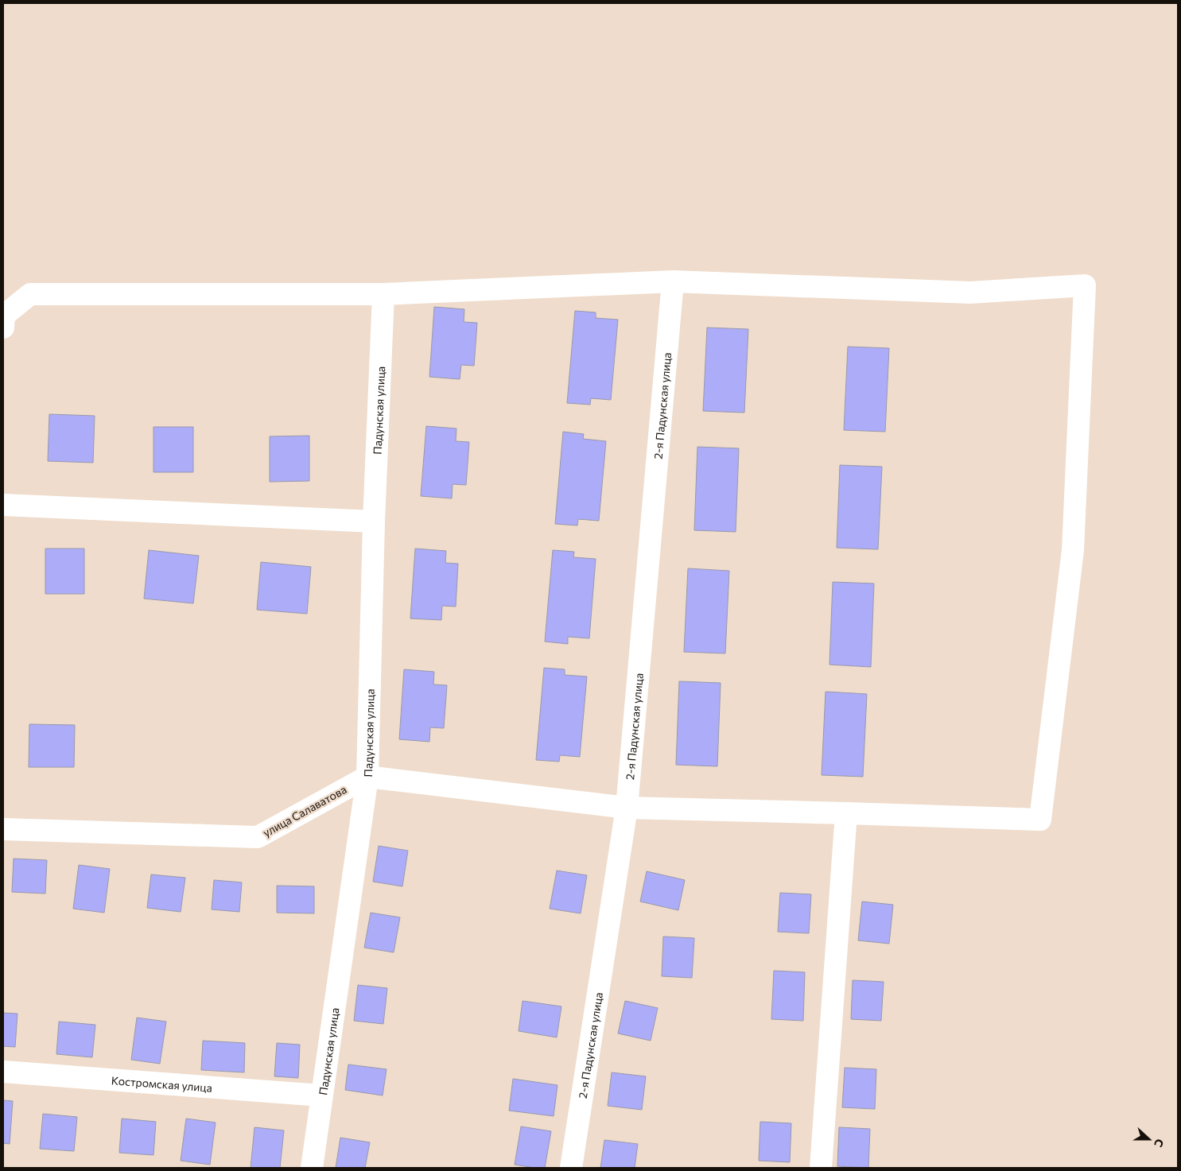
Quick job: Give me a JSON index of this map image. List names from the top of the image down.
{
  "streets": {
    "street": [
      "2-я Падунская улица",
      "Падунская улица",
      "улица Салаватова",
      "Костромская улица"
    ]
  },
  "crossings": [
    ["Падунская улица", "улица Салаватова"],
    ["Падунская улица", "Костромская улица"]
  ],
  "north": "right"
}
